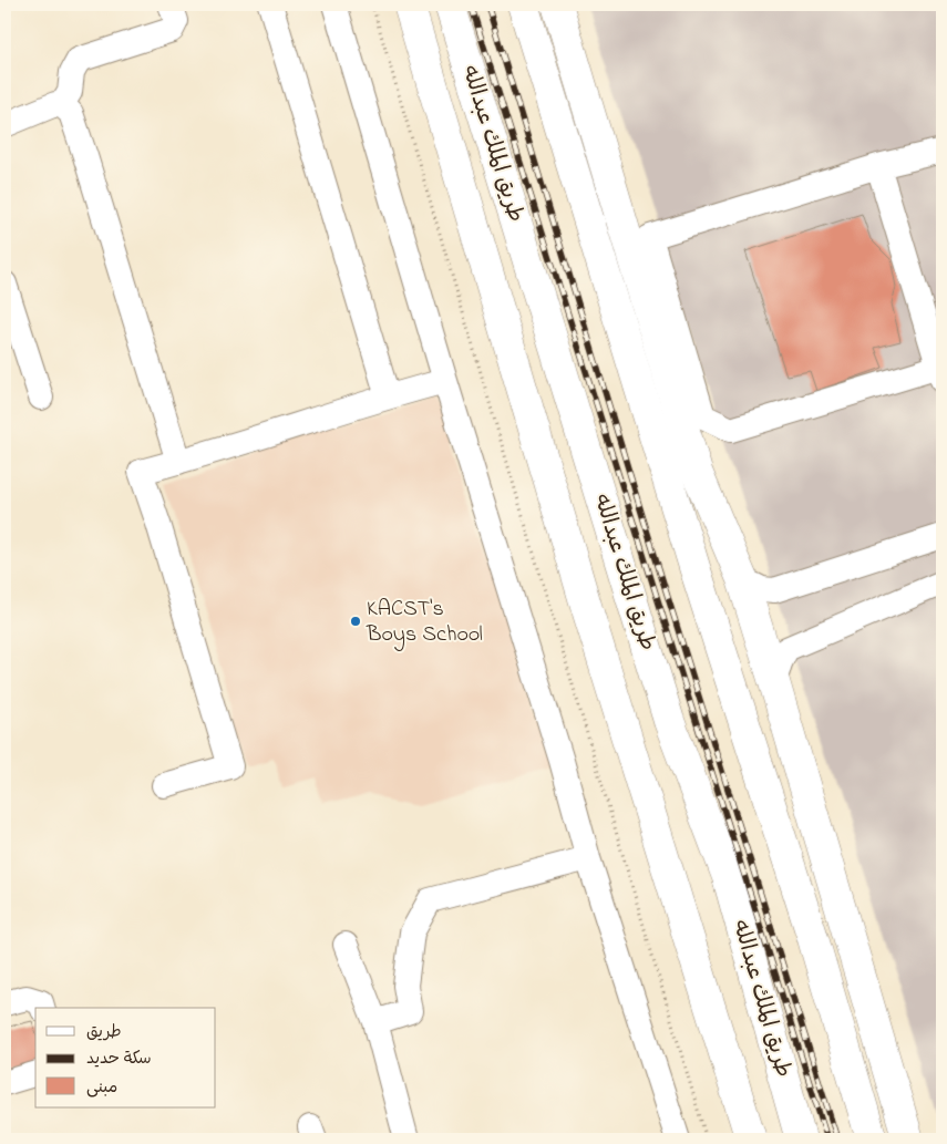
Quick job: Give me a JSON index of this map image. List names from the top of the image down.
{
  "streets": {
    "main road": ["طريق الملك عبدالله"]
  },
  "places": ["KACST's Boys School"],
  "legend": ["طريق", "سكة حديد", "مبنى"]
}
